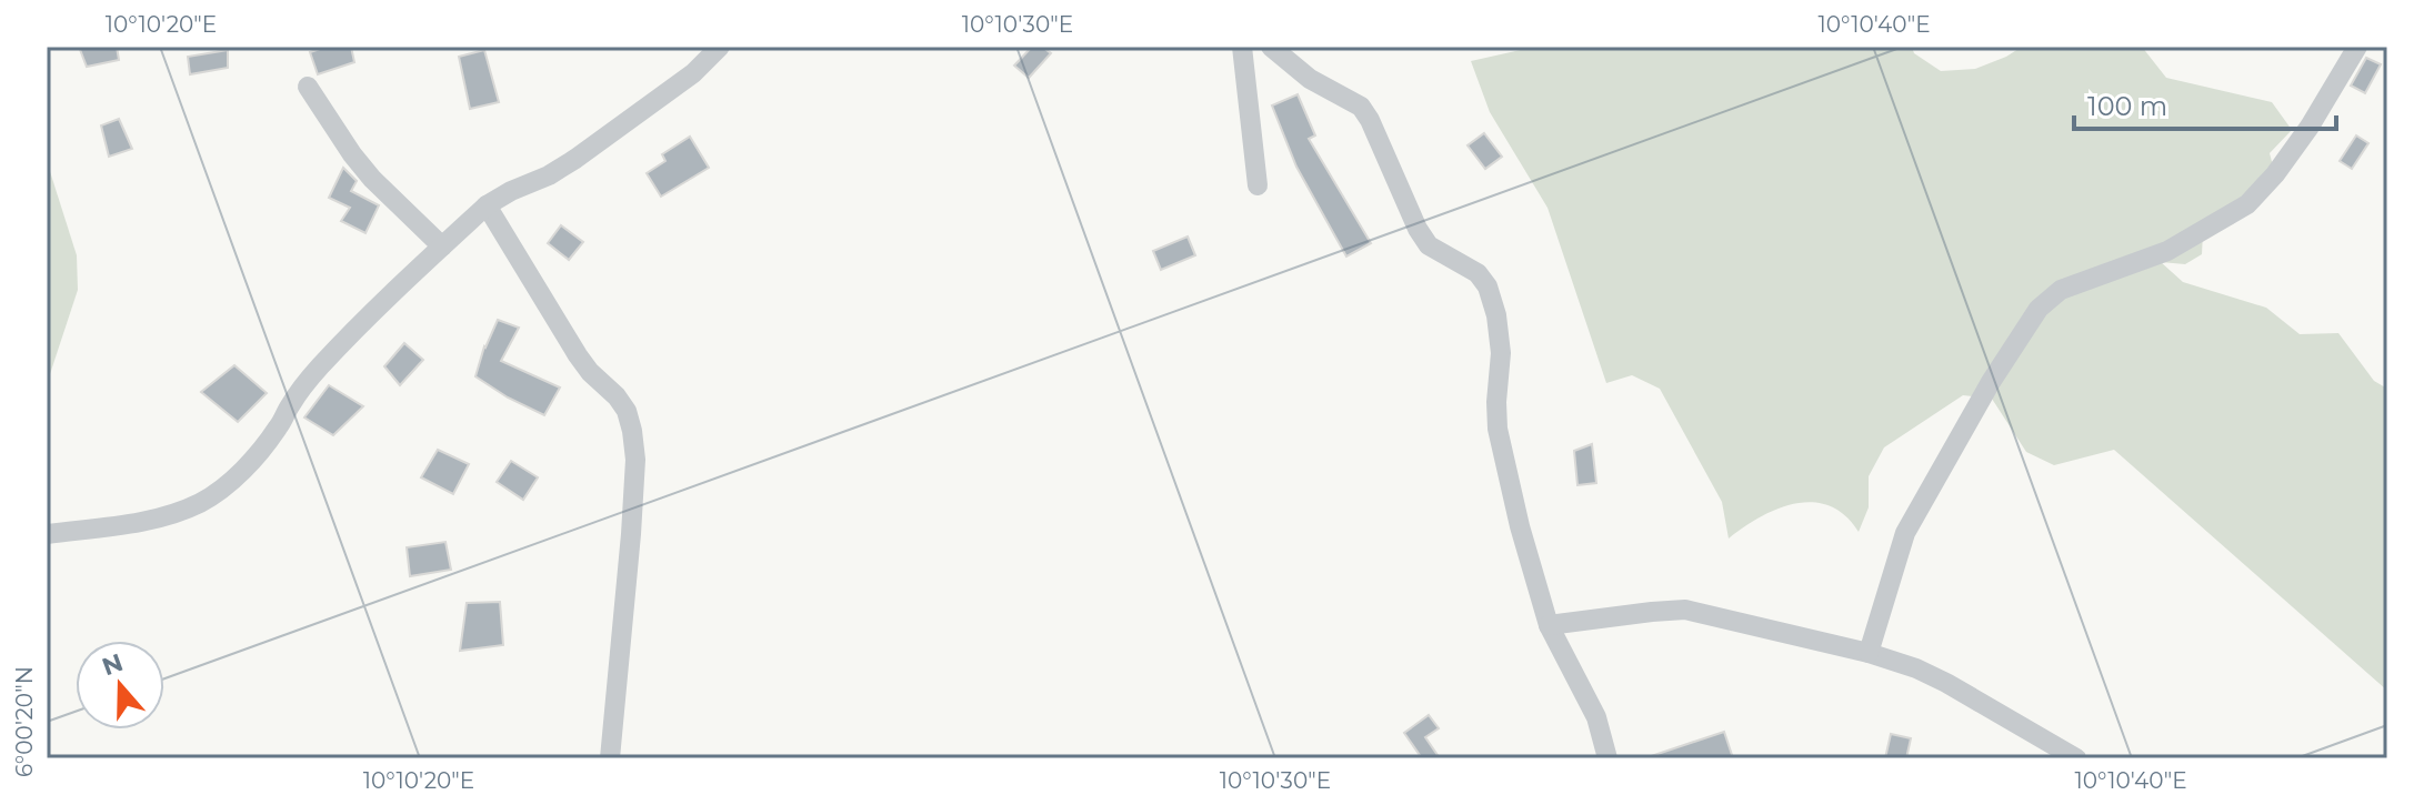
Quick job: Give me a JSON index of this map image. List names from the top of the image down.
{
  "scale_bar": "100 m",
  "north": "top",
  "coordinates": [
    "10°10'20\"E",
    "10°10'30\"E",
    "10°10'40\"E",
    "6°00'20\"N"
  ]
}
